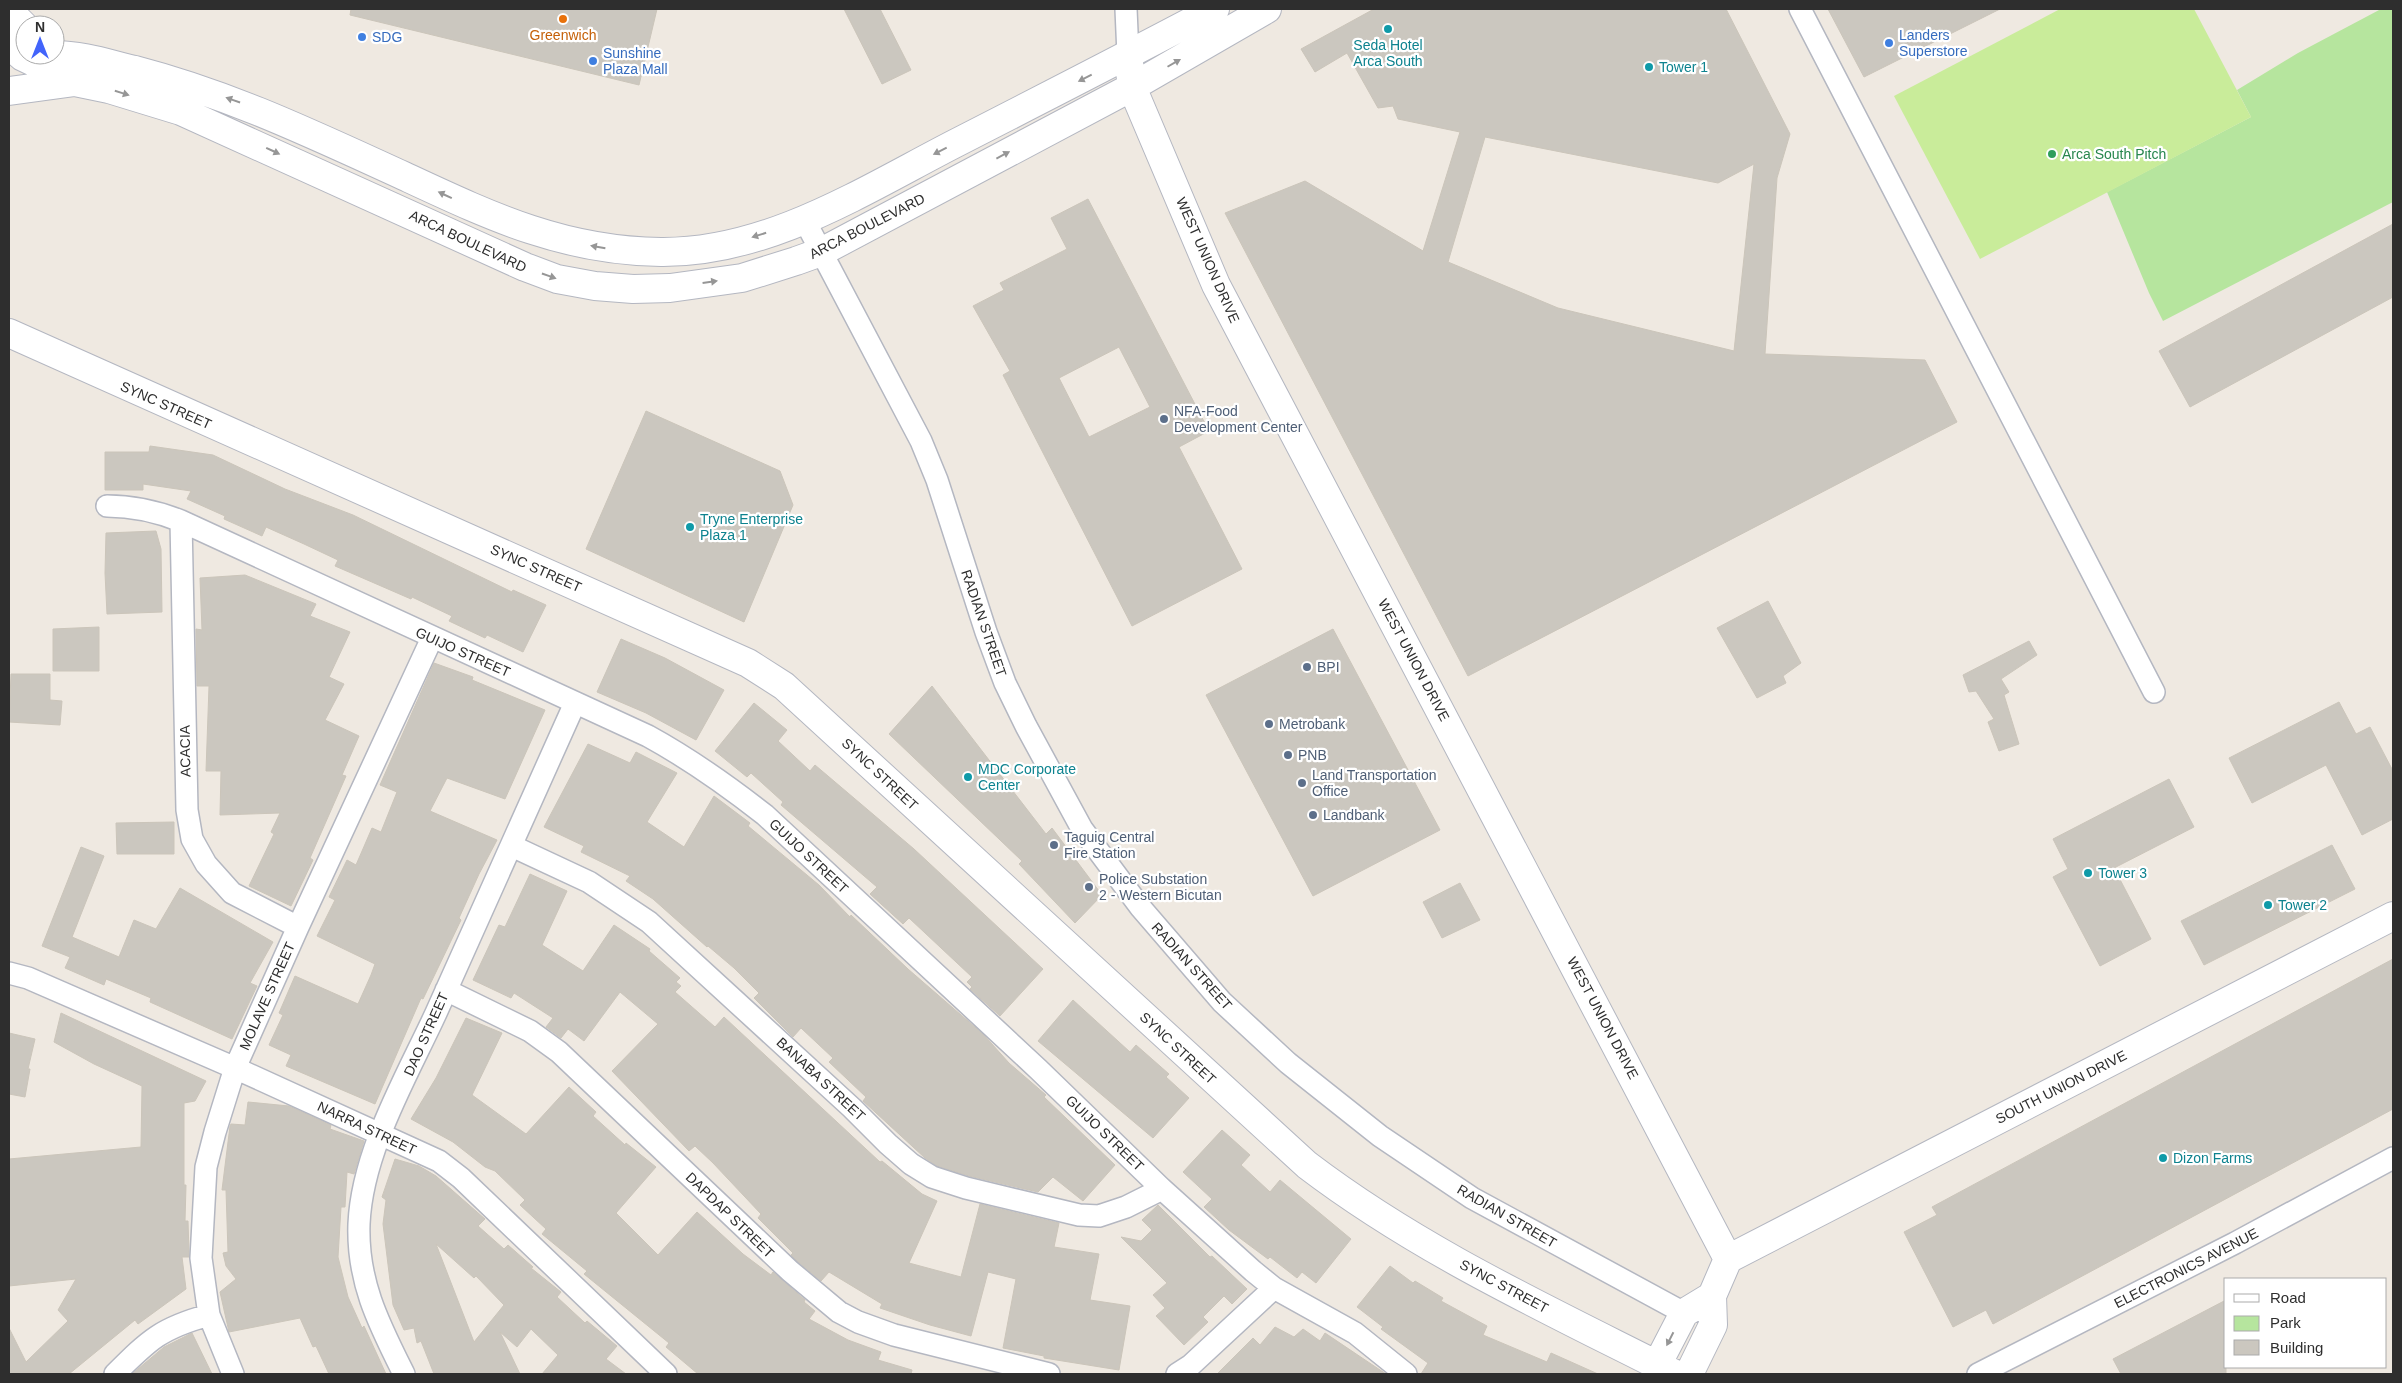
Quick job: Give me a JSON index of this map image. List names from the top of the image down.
{
  "streets": {
    "street": [
      "ARCA BOULEVARD",
      "WEST UNION DRIVE",
      "SYNC STREET",
      "RADIAN STREET",
      "GUIJO STREET",
      "ACACIA",
      "MOLAVE STREET",
      "DAO STREET",
      "BANABA STREET",
      "SOUTH UNION DRIVE",
      "NARRA STREET",
      "DAPDAP STREET",
      "ELECTRONICS AVENUE"
    ]
  },
  "crossings": [
    ["ARCA BOULEVARD", "WEST UNION DRIVE"],
    ["ARCA BOULEVARD", "RADIAN STREET"],
    ["WEST UNION DRIVE", "SOUTH UNION DRIVE"],
    ["GUIJO STREET", "ACACIA"],
    ["GUIJO STREET", "MOLAVE STREET"],
    ["GUIJO STREET", "DAO STREET"],
    ["GUIJO STREET", "BANABA STREET"],
    ["ACACIA", "MOLAVE STREET"],
    ["MOLAVE STREET", "NARRA STREET"],
    ["DAO STREET", "BANABA STREET"],
    ["DAO STREET", "NARRA STREET"],
    ["DAO STREET", "DAPDAP STREET"]
  ],
  "places": [
    "Greenwich",
    "Seda Hotel Arca South",
    "SDG",
    "Landers Superstore",
    "Sunshine Plaza Mall",
    "Tower 1",
    "Arca South Pitch",
    "NFA-Food Development Center",
    "Tryne Enterprise Plaza 1",
    "BPI",
    "Metrobank",
    "PNB",
    "MDC Corporate Center",
    "Land Transportation Office",
    "Landbank",
    "Taguig Central Fire Station",
    "Tower 3",
    "Police Substation 2 - Western Bicutan",
    "Tower 2",
    "Dizon Farms"
  ],
  "legend": ["Road", "Park", "Building"],
  "north": "top"
}
